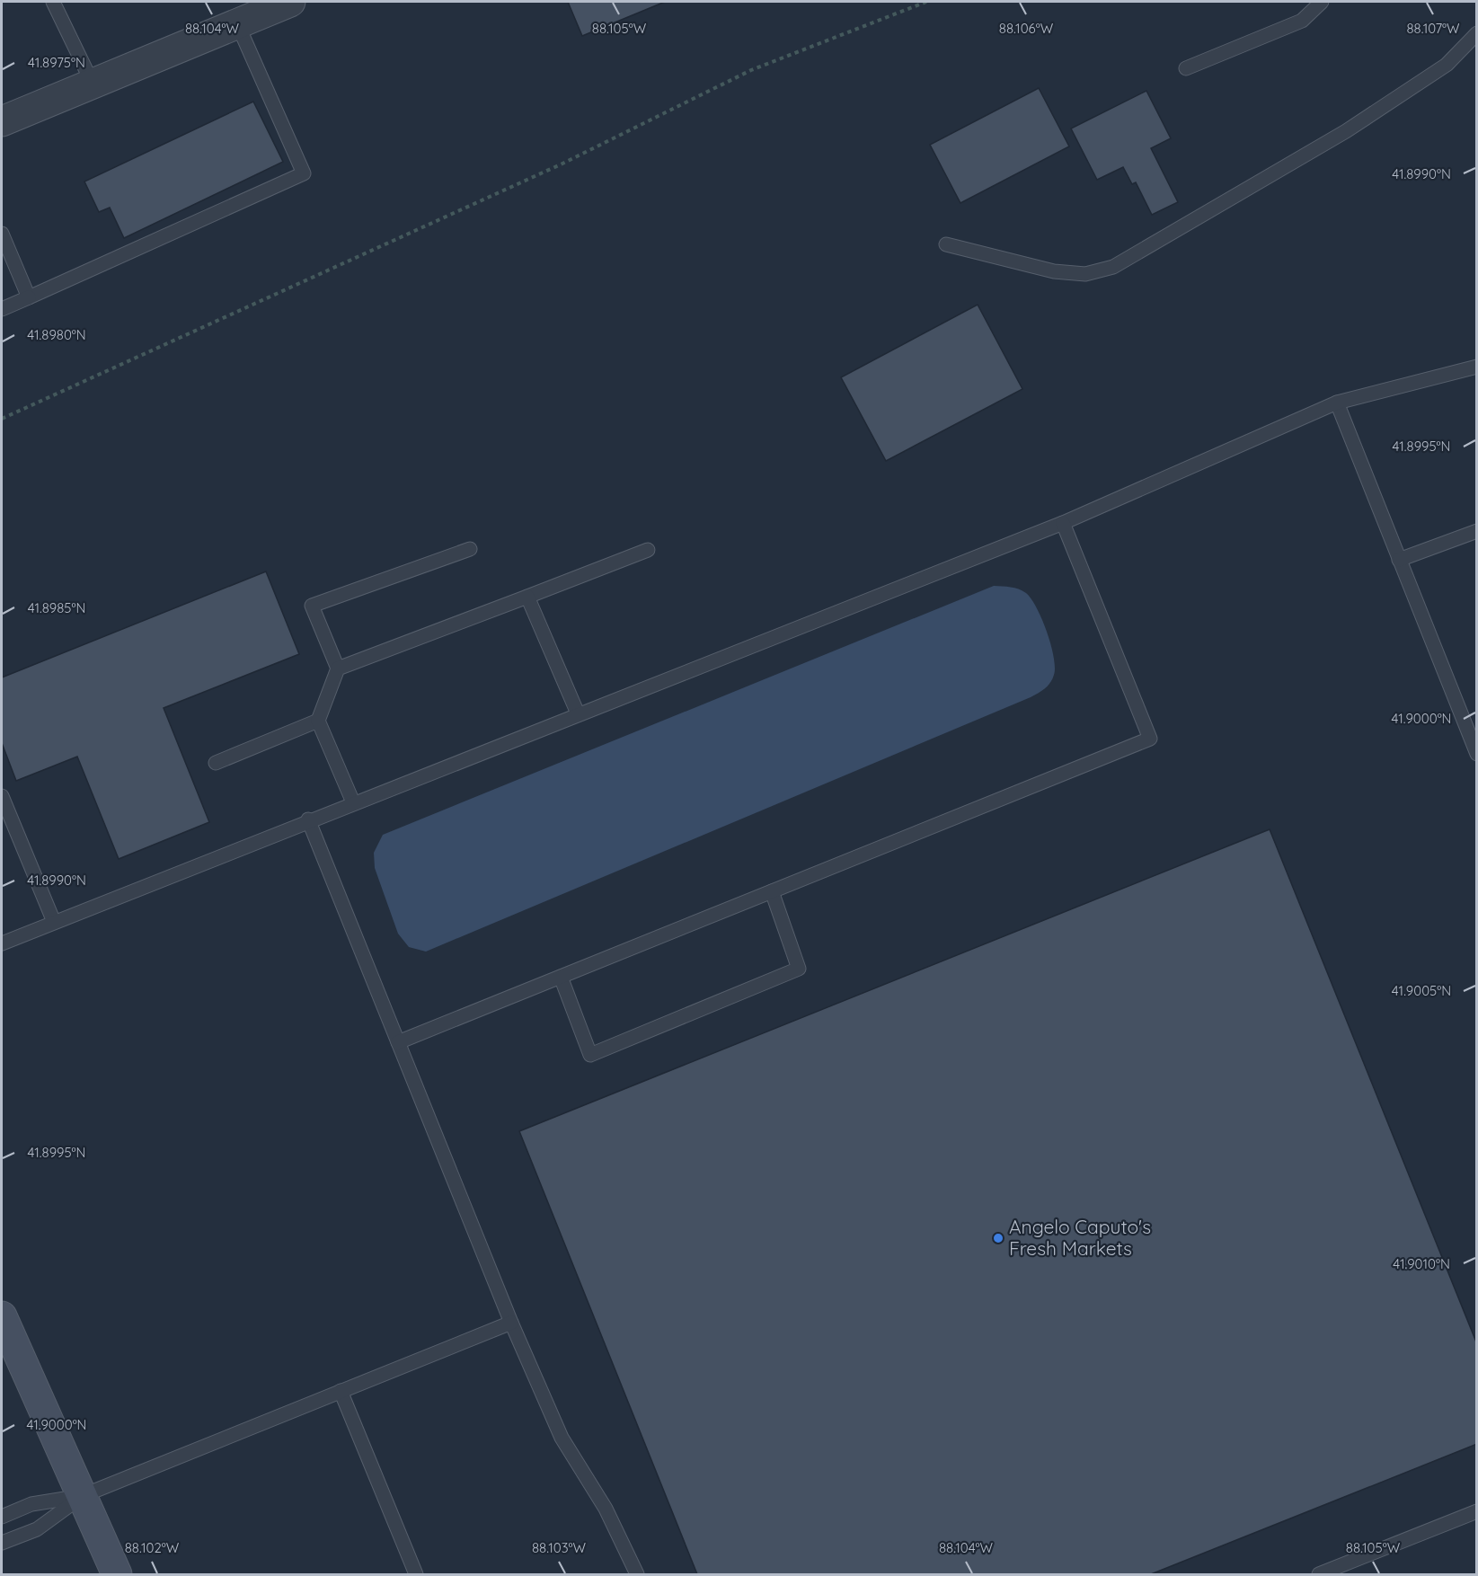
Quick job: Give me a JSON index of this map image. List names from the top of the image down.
{
  "places": ["Angelo Caputo's Fresh Markets"],
  "coordinates": [
    "88.104°W",
    "88.105°W",
    "88.106°W",
    "88.107°W",
    "41.8975°N",
    "41.8990°N",
    "41.8980°N",
    "41.8995°N",
    "41.8985°N",
    "41.9000°N",
    "41.9005°N",
    "41.9010°N",
    "88.102°W",
    "88.103°W"
  ]
}
